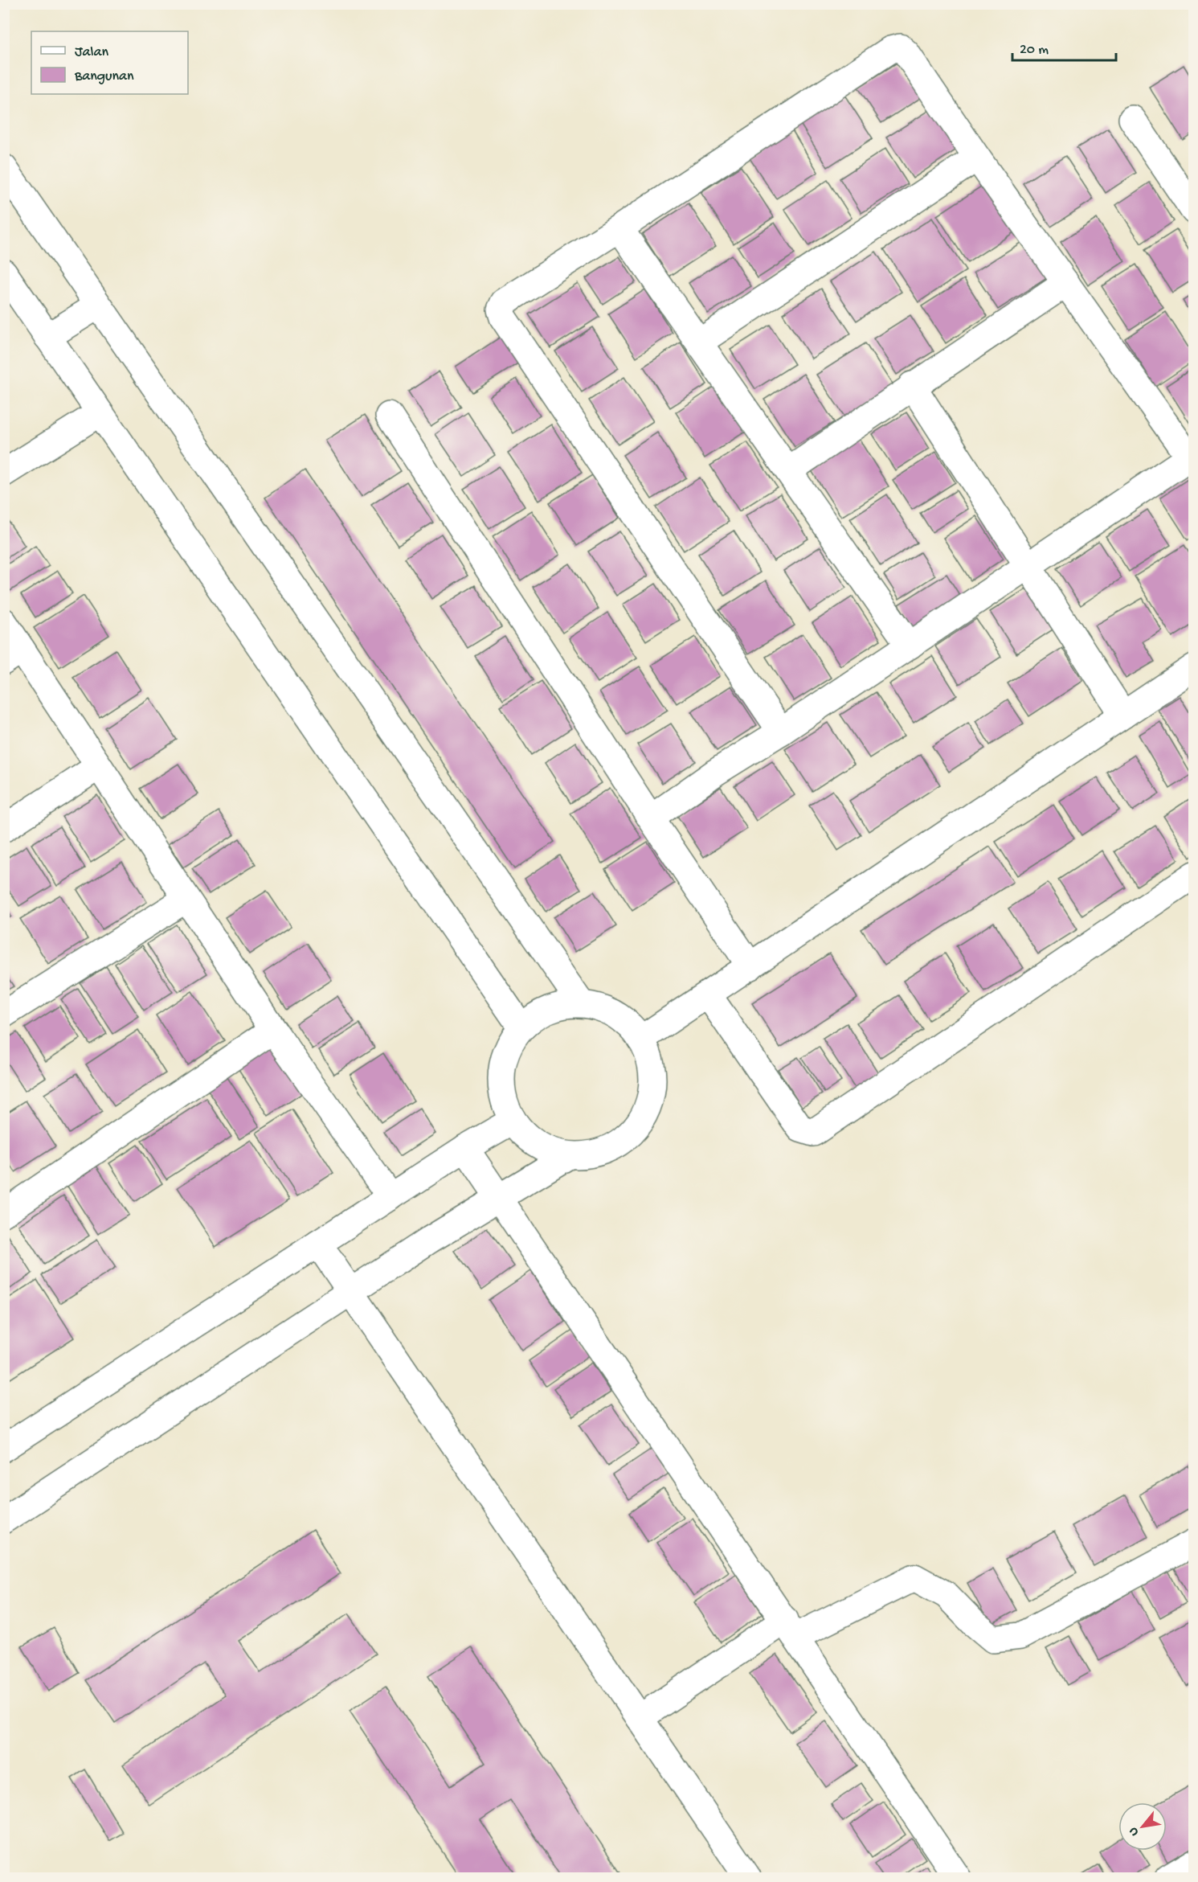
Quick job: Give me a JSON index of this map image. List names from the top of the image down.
{
  "legend": ["Jalan", "Bangunan"],
  "scale_bar": "20 m",
  "north": "bottom left"
}
